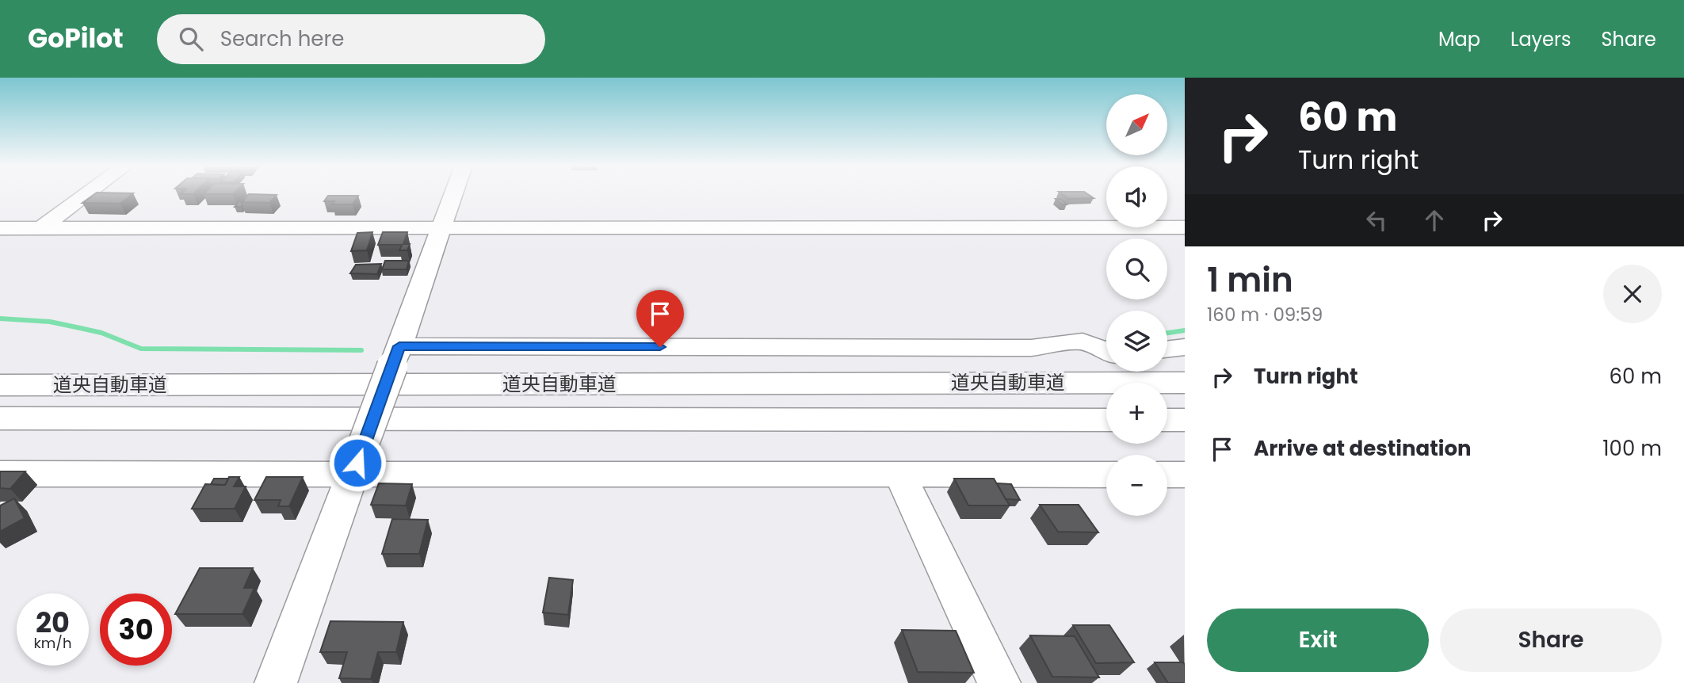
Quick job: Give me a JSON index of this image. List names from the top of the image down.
{
  "streets": {
    "highway": ["道央自動車道"]
  },
  "north": "top right",
  "page": {
    "header": "GoPilot",
    "search": "Search here",
    "nav": ["Map", "Layers", "Share"],
    "turn": ["60 m", "Turn right"],
    "map_buttons": ["+", "−"],
    "heading": ["1 min", "160 m · 09:59"],
    "list": [
      {
        "name": "Turn right",
        "value": "60 m"
      },
      {
        "name": "Arrive at destination",
        "value": "100 m"
      }
    ],
    "speed": "20 km/h",
    "limit": "30",
    "buttons": ["Exit", "Share"]
  }
}
